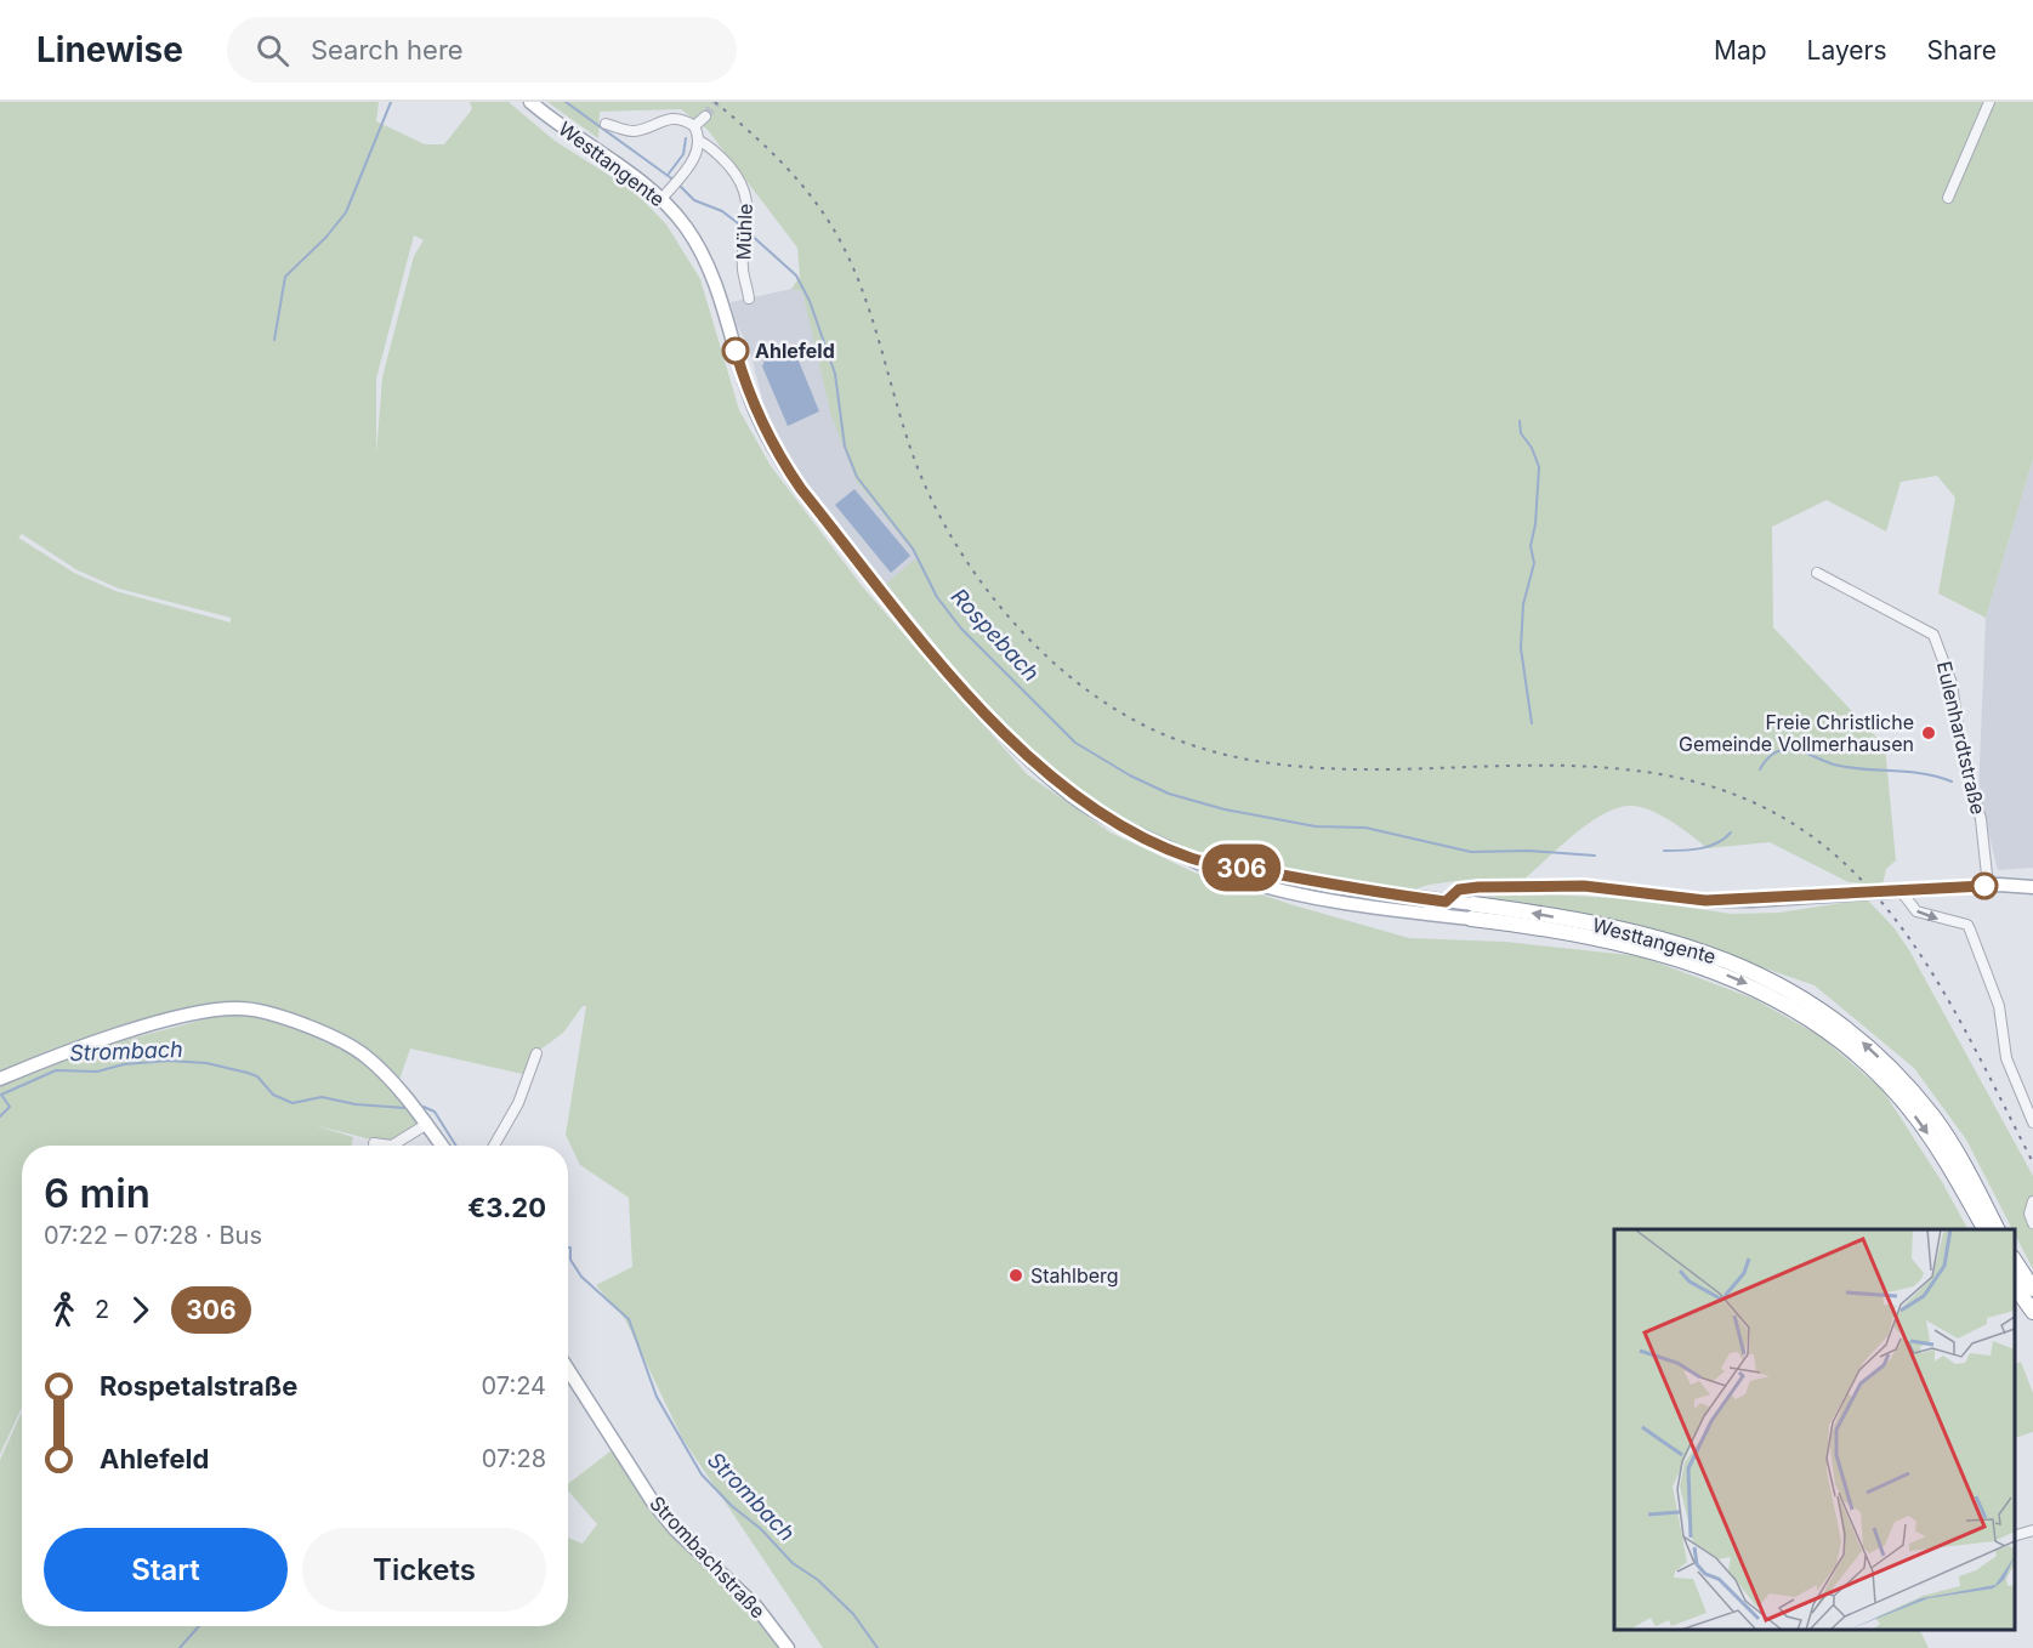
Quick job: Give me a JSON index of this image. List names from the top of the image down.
{
  "streets": {
    "highway": ["Westtangente"],
    "main road": ["Strombachstraße"],
    "street": ["Mühle", "Eulenhardtstraße"]
  },
  "water": ["Rospebach", "Strombach"],
  "places": ["Ahlefeld", "Freie Christliche Gemeinde Vollmerhausen", "Stahlberg"],
  "lines": ["bus line 306"],
  "page": {
    "header": "Linewise",
    "search": "Search here",
    "nav": ["Map", "Layers", "Share"],
    "on_map": "306",
    "heading": ["6 min", "07:22 – 07:28 · Bus", "€3.20"],
    "legs": ["2", "306"],
    "list": [
      {
        "name": "Rospetalstraße",
        "value": "07:24"
      },
      {
        "name": "Ahlefeld",
        "value": "07:28"
      }
    ],
    "buttons": ["Start", "Tickets"]
  }
}
